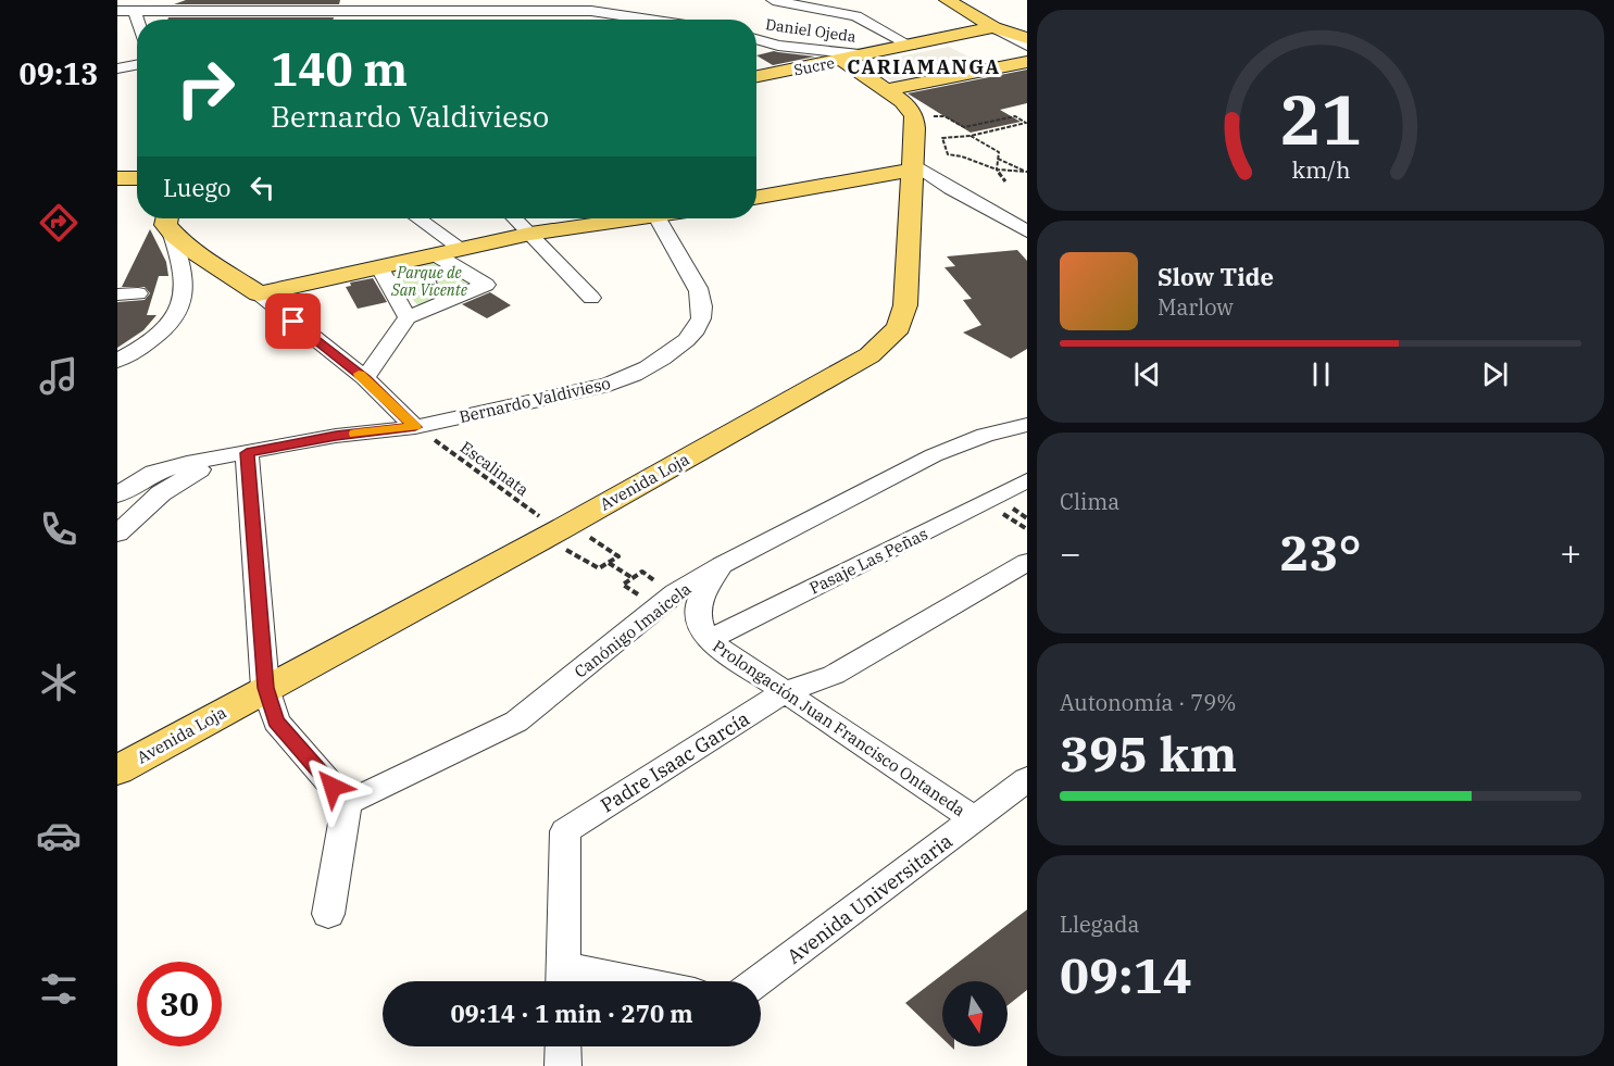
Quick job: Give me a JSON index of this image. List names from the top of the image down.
{
  "streets": {
    "main road": ["Sucre", "Avenida Loja"],
    "street": [
      "Daniel Ojeda",
      "Bernardo Valdivieso",
      "Pasaje Las Peñas",
      "Canónigo Imaicela",
      "Prolongación Juan Francisco Ontaneda",
      "Padre Isaac García",
      "Avenida Universitaria"
    ],
    "path": ["Escalinata"]
  },
  "crossings": [
    ["Daniel Ojeda", "Sucre"],
    ["Bernardo Valdivieso", "Escalinata"],
    ["Escalinata", "Avenida Loja"],
    ["Pasaje Las Peñas", "Prolongación Juan Francisco Ontaneda"],
    ["Canónigo Imaicela", "Prolongación Juan Francisco Ontaneda"],
    ["Prolongación Juan Francisco Ontaneda", "Padre Isaac García"],
    ["Prolongación Juan Francisco Ontaneda", "Avenida Universitaria"]
  ],
  "districts": ["CARIAMANGA"],
  "parks": ["Parque de San Vicente"],
  "north": "bottom",
  "page": {
    "tabs": "09:13",
    "turn": ["140 m", "Bernardo Valdivieso"],
    "then": "Luego",
    "song": ["Slow Tide", "Marlow"],
    "tile": [
      "Clima",
      ["Autonomía · 79%", "395 km"],
      ["Llegada", "09:14"]
    ],
    "heat": ["−", "23°", "+"],
    "limit": "30",
    "trip": "09:14 · 1 min · 270 m",
    "gauge": ["21", "km/h"]
  }
}
